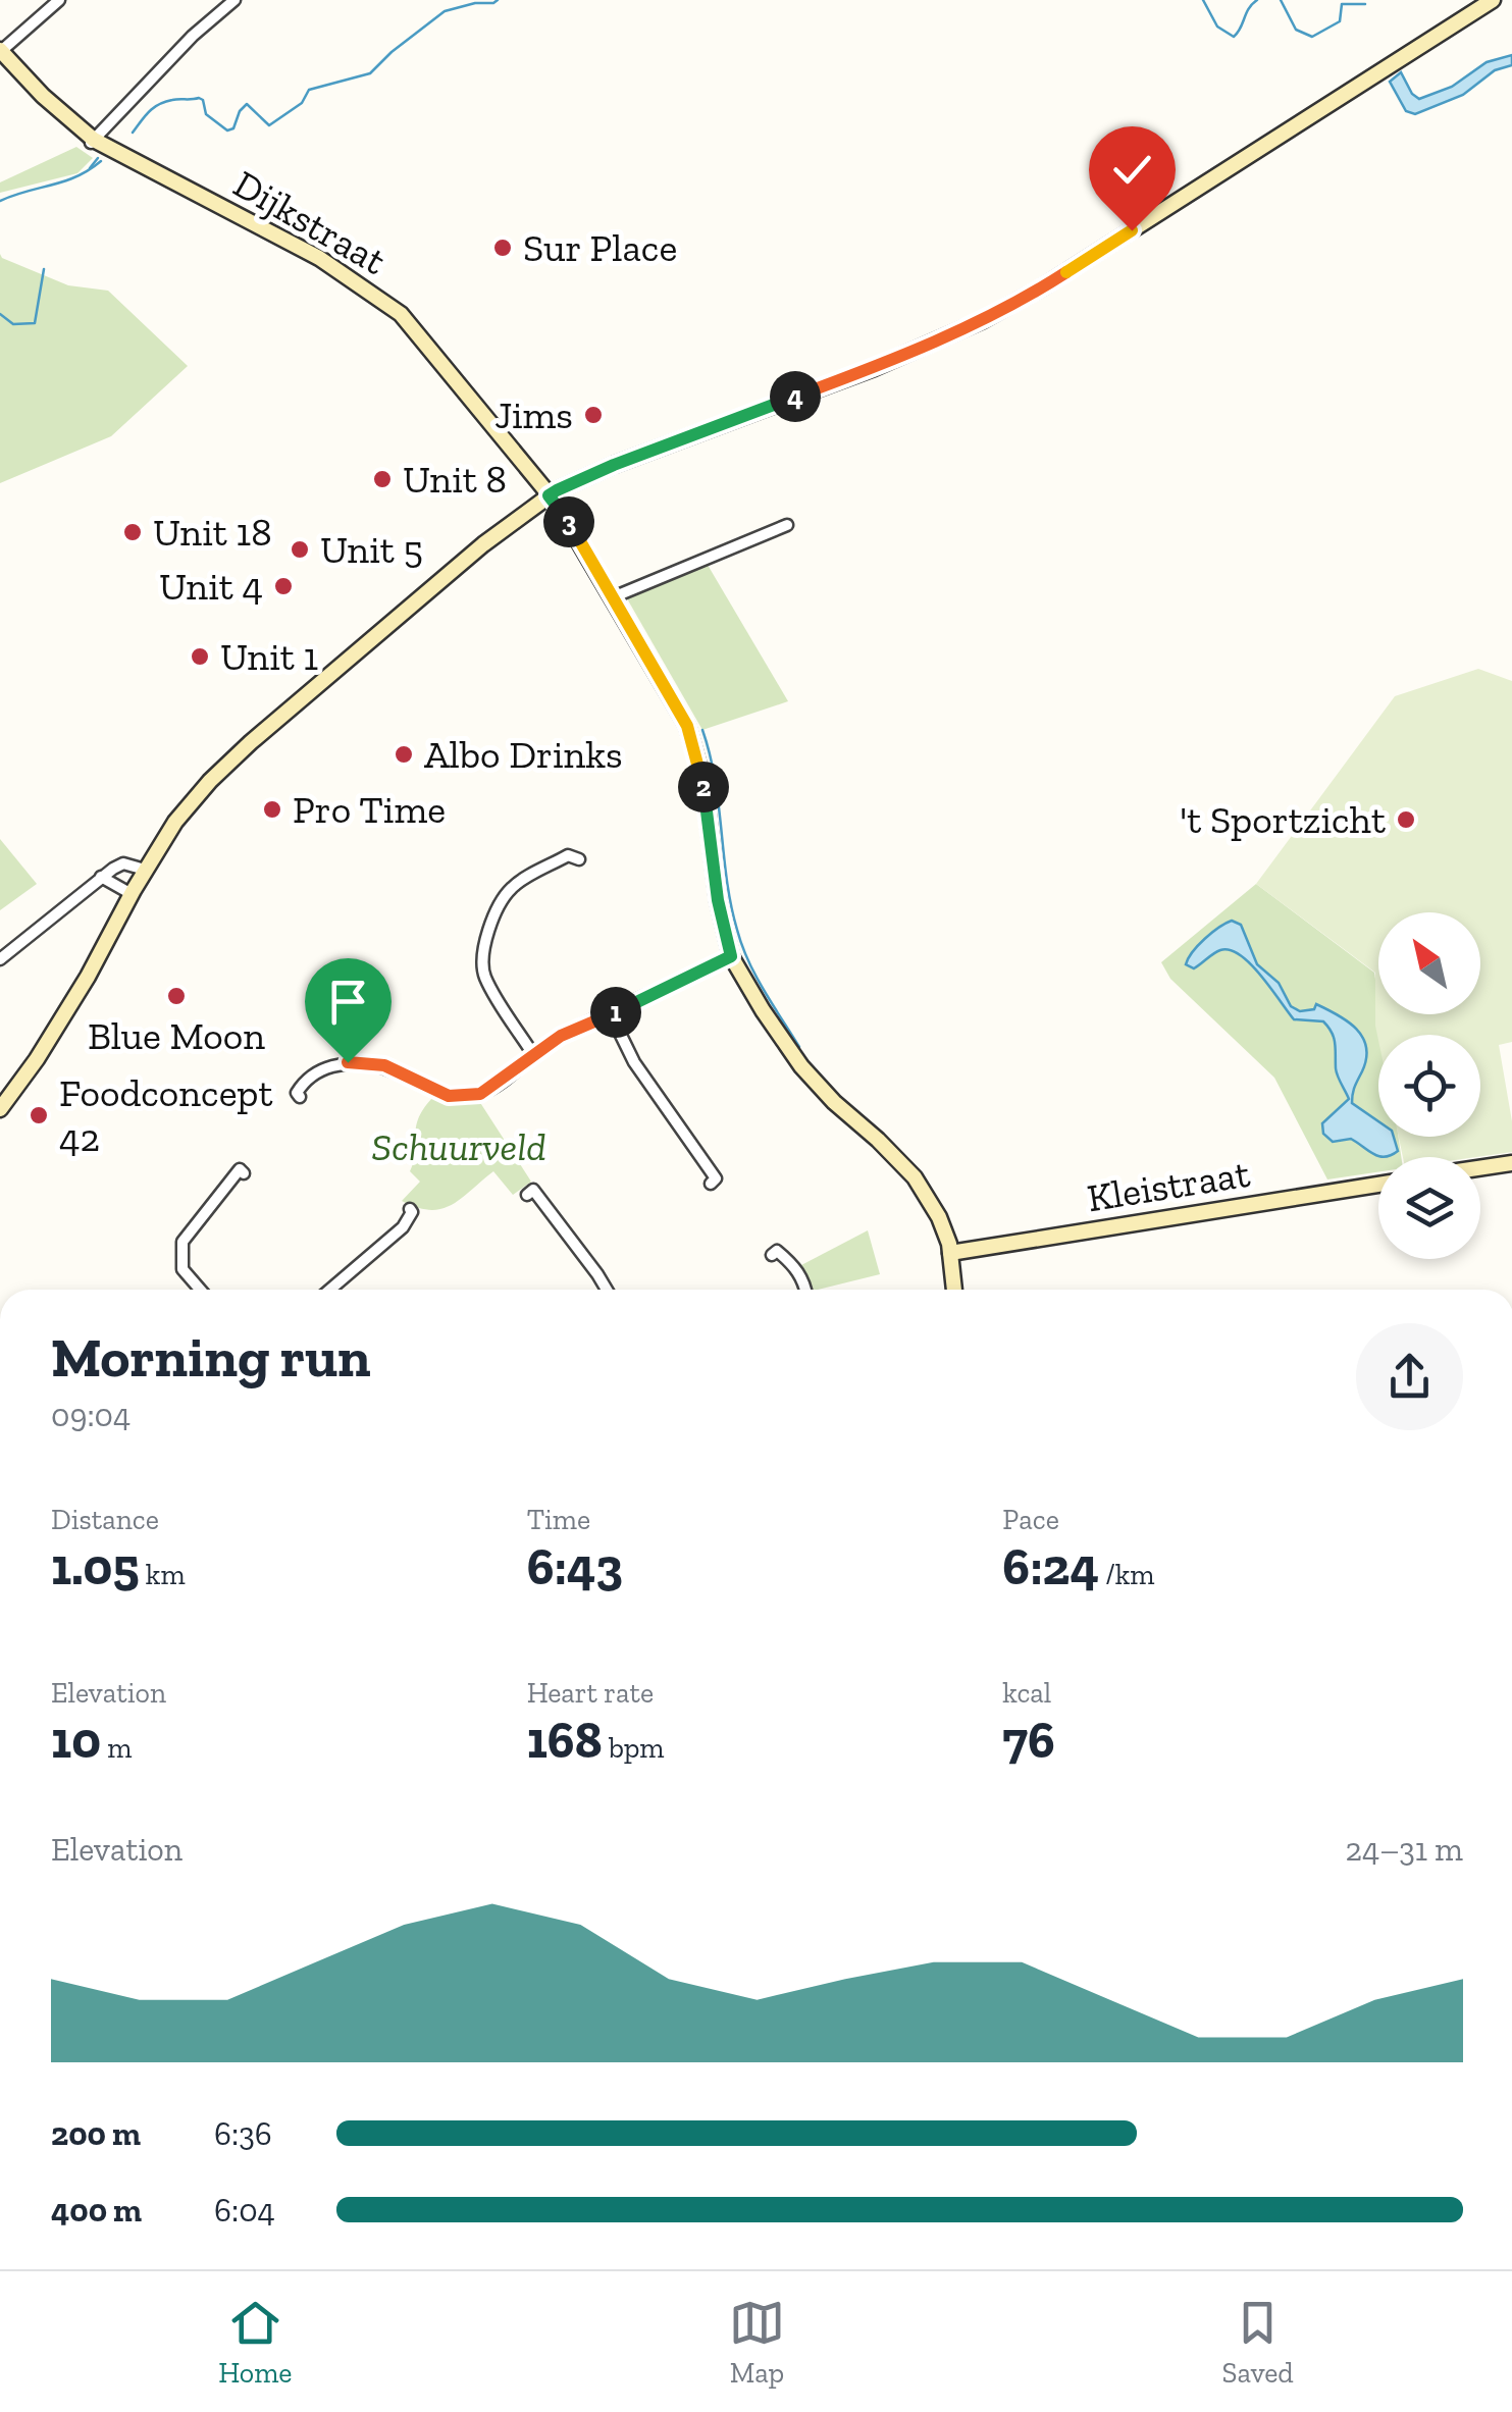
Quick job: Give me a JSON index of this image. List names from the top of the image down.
{
  "streets": {
    "street": ["Dijkstraat", "Kleistraat"]
  },
  "crossings": [
    ["Dijkstraat", "Kleistraat"]
  ],
  "parks": ["Schuurveld"],
  "places": [
    "Sur Place",
    "Jims",
    "Unit 8",
    "Unit 18",
    "Unit 5",
    "Unit 4",
    "Unit 1",
    "Albo Drinks",
    "Pro Time",
    "'t Sportzicht",
    "Blue Moon",
    "Foodconcept 42"
  ],
  "north": "top left",
  "page": {
    "pins": [
      "4",
      "3",
      "2",
      "1"
    ],
    "heading": ["Morning run", "09:04"],
    "stats": [
      ["Distance", "1.05 km"],
      ["Time", "6:43"],
      ["Pace", "6:24 /km"],
      ["Elevation", "10 m"],
      ["Heart rate", "168 bpm"],
      ["kcal", "76"]
    ],
    "chart": ["Elevation", "24–31 m"],
    "list": [
      {
        "name": "200 m",
        "note": "6:36"
      },
      {
        "name": "400 m",
        "note": "6:04"
      }
    ],
    "tabs": ["Home", "Map", "Saved"]
  }
}
